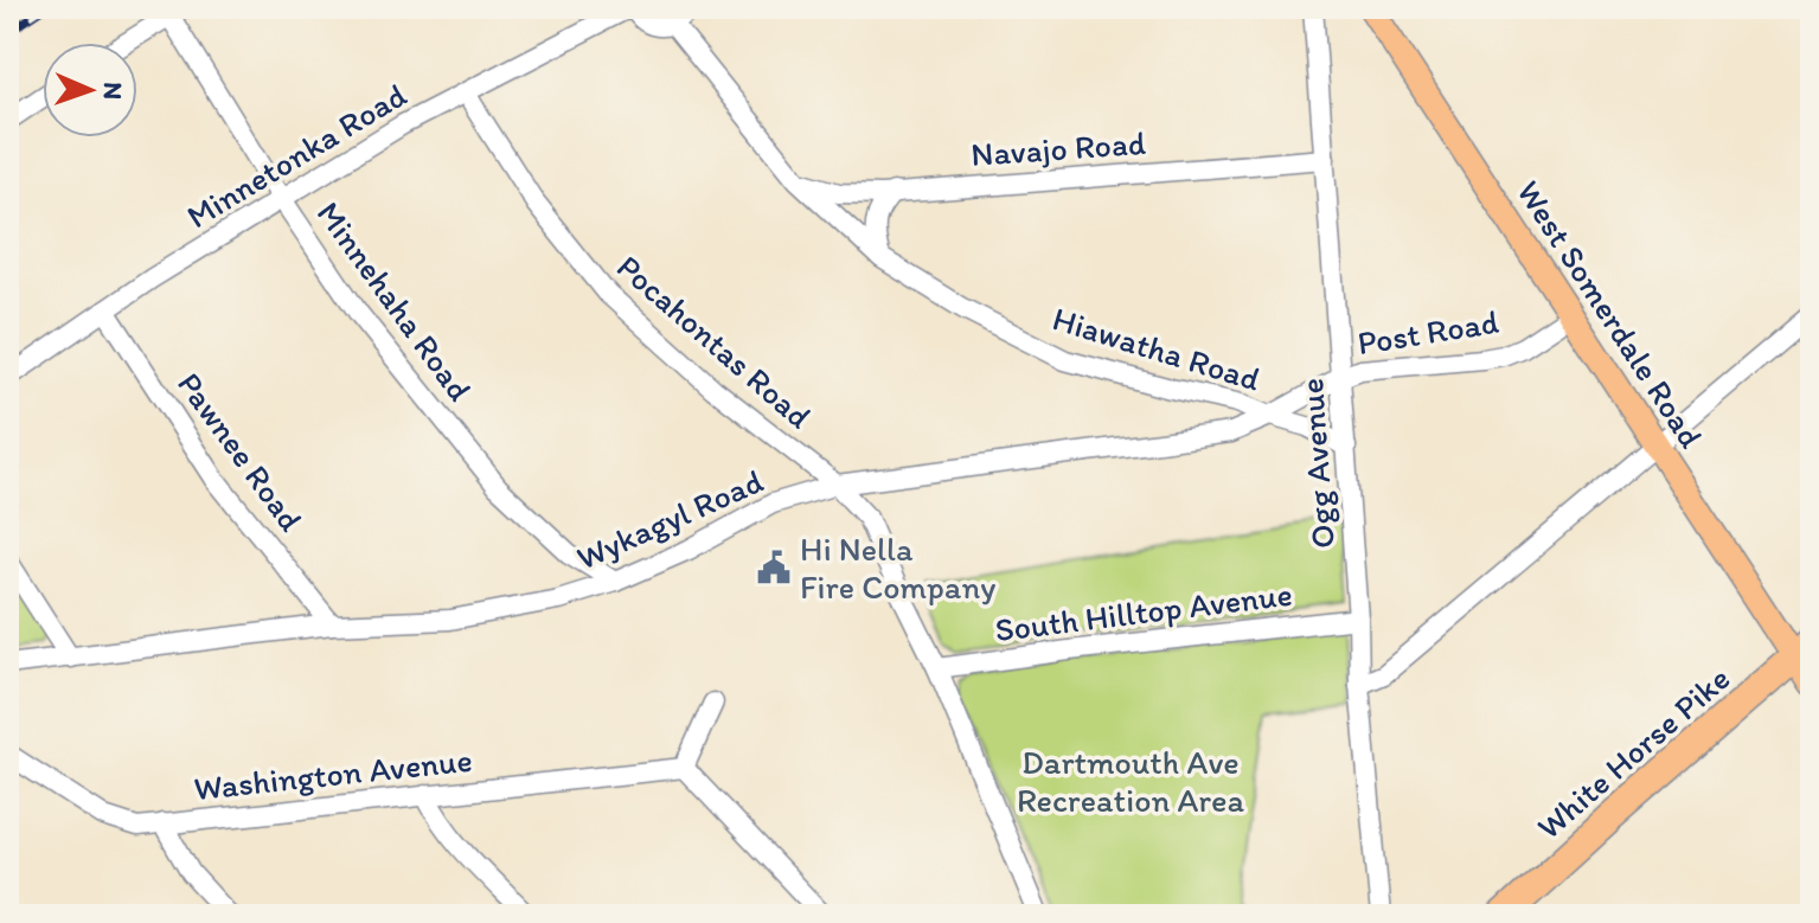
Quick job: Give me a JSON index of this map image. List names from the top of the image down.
{
  "streets": {
    "highway": ["White Horse Pike"],
    "main road": ["West Somerdale Road"],
    "street": [
      "Navajo Road",
      "Minnetonka Road",
      "Minnehaha Road",
      "Post Road",
      "Pocahontas Road",
      "Hiawatha Road",
      "Pawnee Road",
      "Ogg Avenue",
      "Wykagyl Road",
      "South Hilltop Avenue",
      "Washington Avenue"
    ]
  },
  "crossings": [
    ["Navajo Road", "Hiawatha Road"],
    ["Navajo Road", "Ogg Avenue"],
    ["Minnetonka Road", "Minnehaha Road"],
    ["Minnetonka Road", "Pocahontas Road"],
    ["Minnetonka Road", "Hiawatha Road"],
    ["Minnetonka Road", "Pawnee Road"],
    ["Minnehaha Road", "Wykagyl Road"],
    ["West Somerdale Road", "Post Road"],
    ["West Somerdale Road", "White Horse Pike"],
    ["Post Road", "Hiawatha Road"],
    ["Post Road", "Ogg Avenue"],
    ["Pocahontas Road", "Wykagyl Road"],
    ["Pocahontas Road", "South Hilltop Avenue"],
    ["Hiawatha Road", "Ogg Avenue"],
    ["Hiawatha Road", "Wykagyl Road"],
    ["Pawnee Road", "Wykagyl Road"],
    ["Ogg Avenue", "South Hilltop Avenue"]
  ],
  "parks": ["Dartmouth Ave Recreation Area"],
  "places": {
    "public building": ["Hi Nella Fire Company"]
  },
  "north": "right"
}
